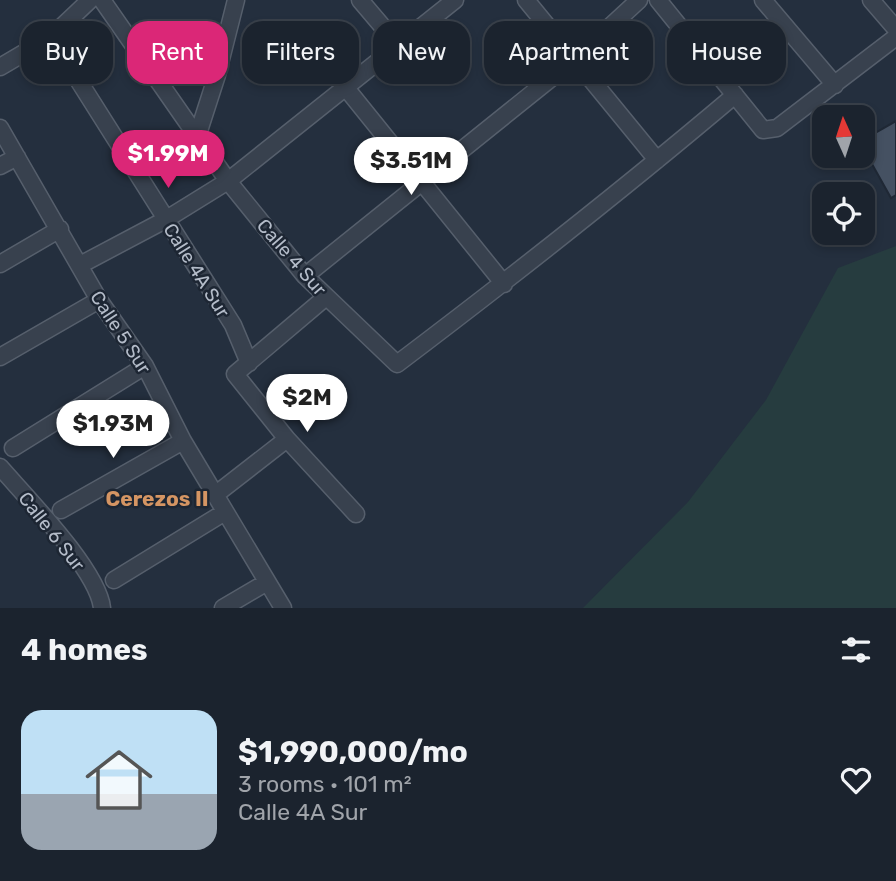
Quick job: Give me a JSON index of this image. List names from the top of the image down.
{
  "streets": {
    "street": [
      "Calle 4 Sur",
      "Calle 4A Sur",
      "Calle 5 Sur",
      "Calle 6 Sur"
    ]
  },
  "districts": ["Cerezos II"],
  "north": "top",
  "page": {
    "chip": [
      "Buy",
      "Rent",
      "Filters",
      "New",
      "Apartment",
      "House"
    ],
    "price": [
      "$1.99M",
      "$3.51M",
      "$2M",
      "$1.93M"
    ],
    "heading": "4 homes",
    "list": [
      {
        "name": "$1,990,000/mo",
        "note": "3 rooms · 101 m² · Calle 4A Sur"
      }
    ]
  }
}
